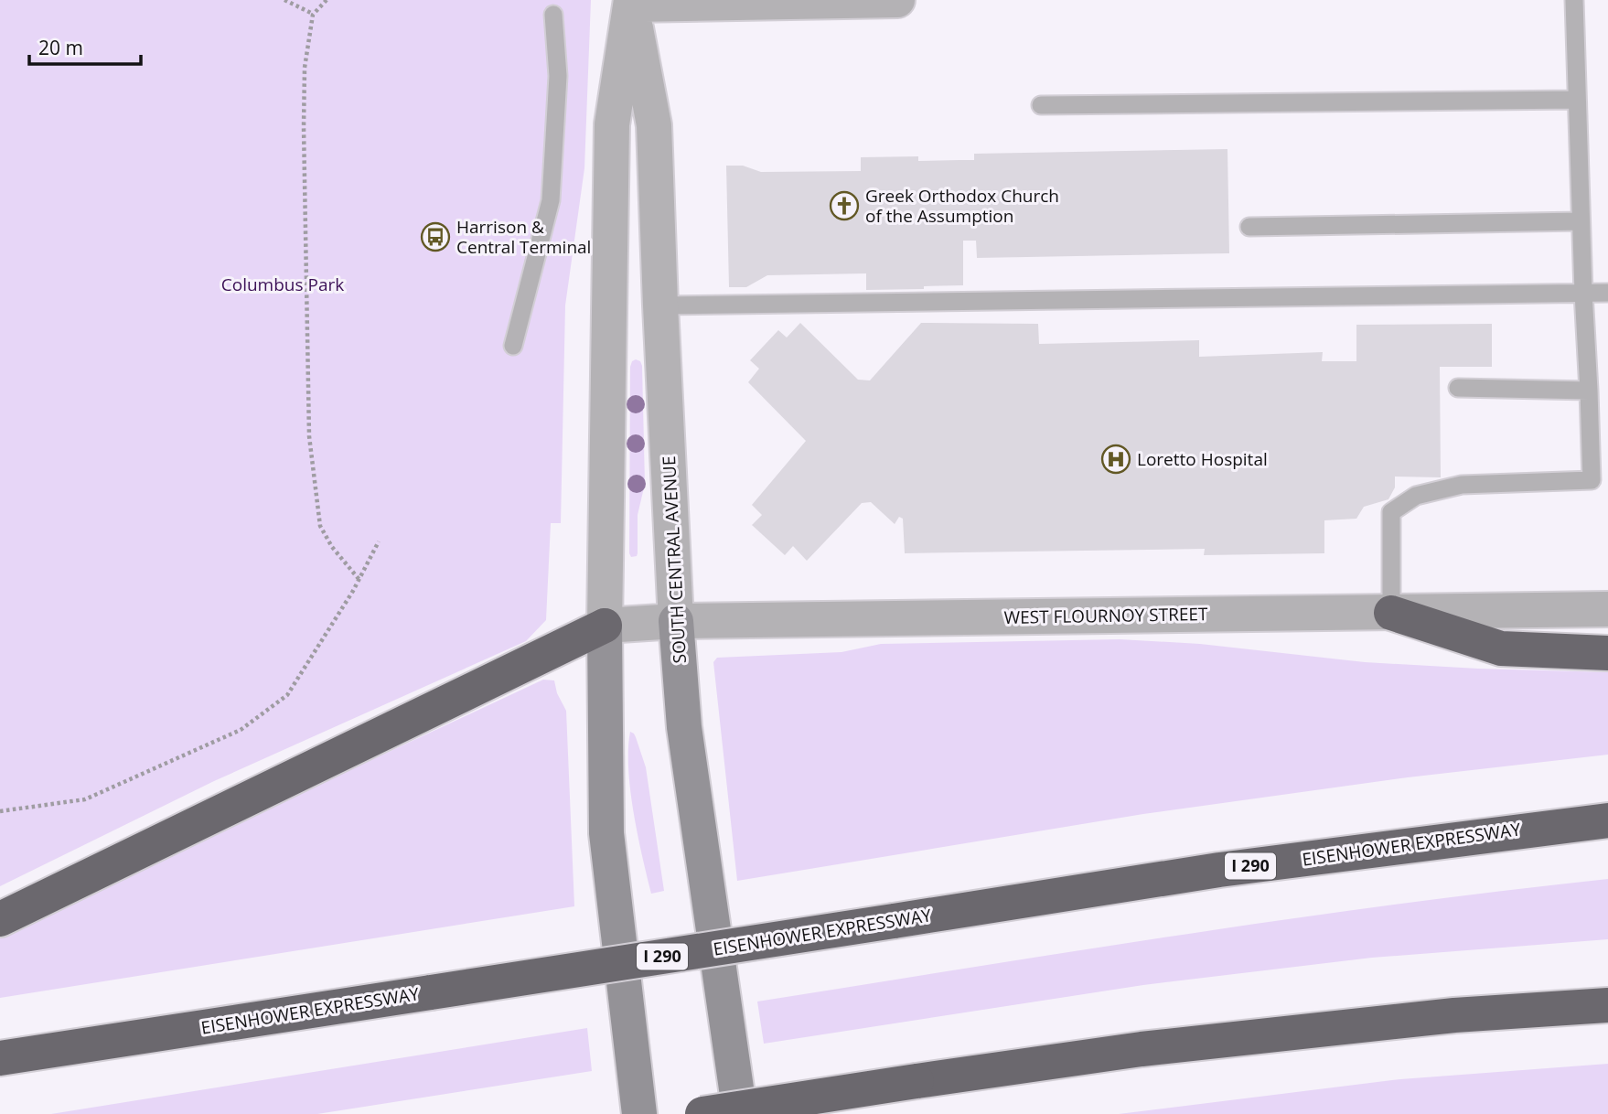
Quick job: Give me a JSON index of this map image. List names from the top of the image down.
{
  "streets": {
    "highway": ["EISENHOWER EXPRESSWAY", "I 290"],
    "main road": ["SOUTH CENTRAL AVENUE"],
    "street": ["WEST FLOURNOY STREET"]
  },
  "crossings": [
    ["SOUTH CENTRAL AVENUE", "WEST FLOURNOY STREET"]
  ],
  "parks": ["Columbus Park"],
  "places": {
    "church": ["Greek Orthodox Church of the Assumption"],
    "bus stop": ["Harrison & Central Terminal"],
    "hospital": ["Loretto Hospital"]
  },
  "scale_bar": "20 m"
}
